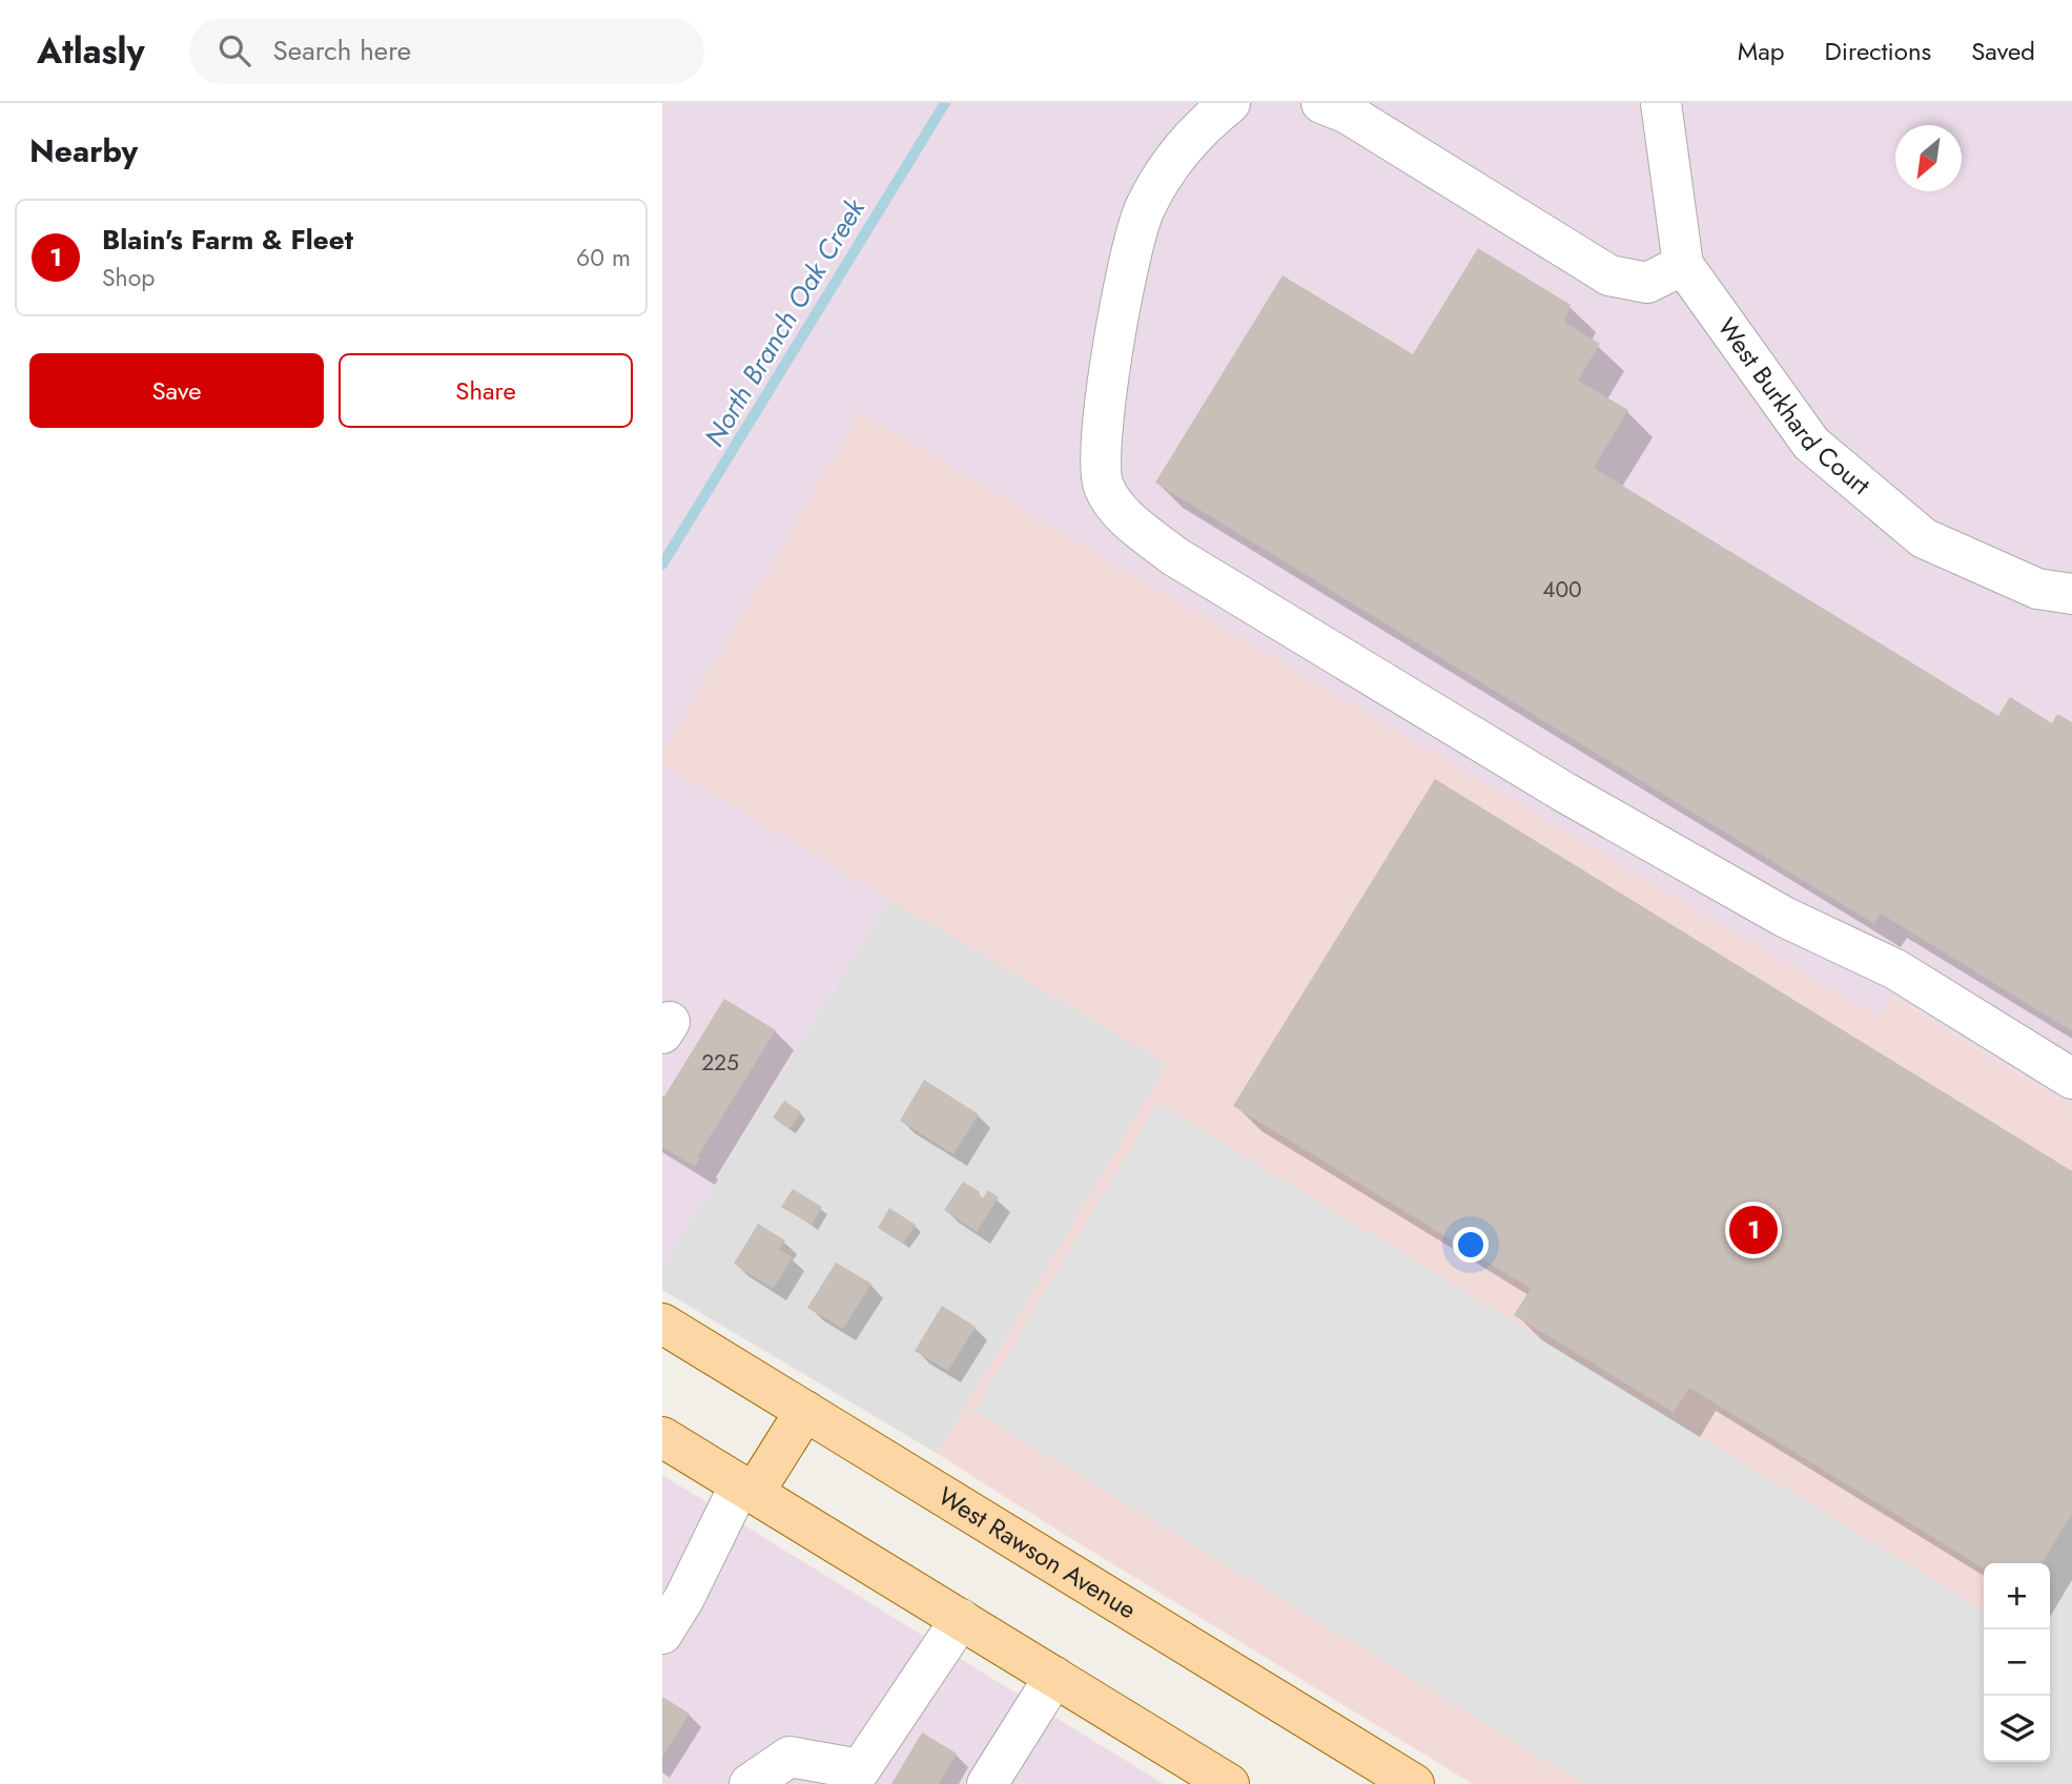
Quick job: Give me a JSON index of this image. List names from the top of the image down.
{
  "streets": {
    "main road": ["West Rawson Avenue"],
    "street": ["West Burkhard Court"]
  },
  "water": ["North Branch Oak Creek"],
  "house_numbers": ["400", "225"],
  "north": "bottom left",
  "page": {
    "header": "Atlasly",
    "search": "Search here",
    "nav": ["Map", "Directions", "Saved"],
    "heading": "Nearby",
    "list": [
      {
        "mark": "1",
        "name": "Blain's Farm & Fleet",
        "note": "Shop",
        "value": "60 m"
      }
    ],
    "buttons": ["Save", "Share"],
    "pins": "1",
    "map_buttons": ["+", "−"]
  }
}
